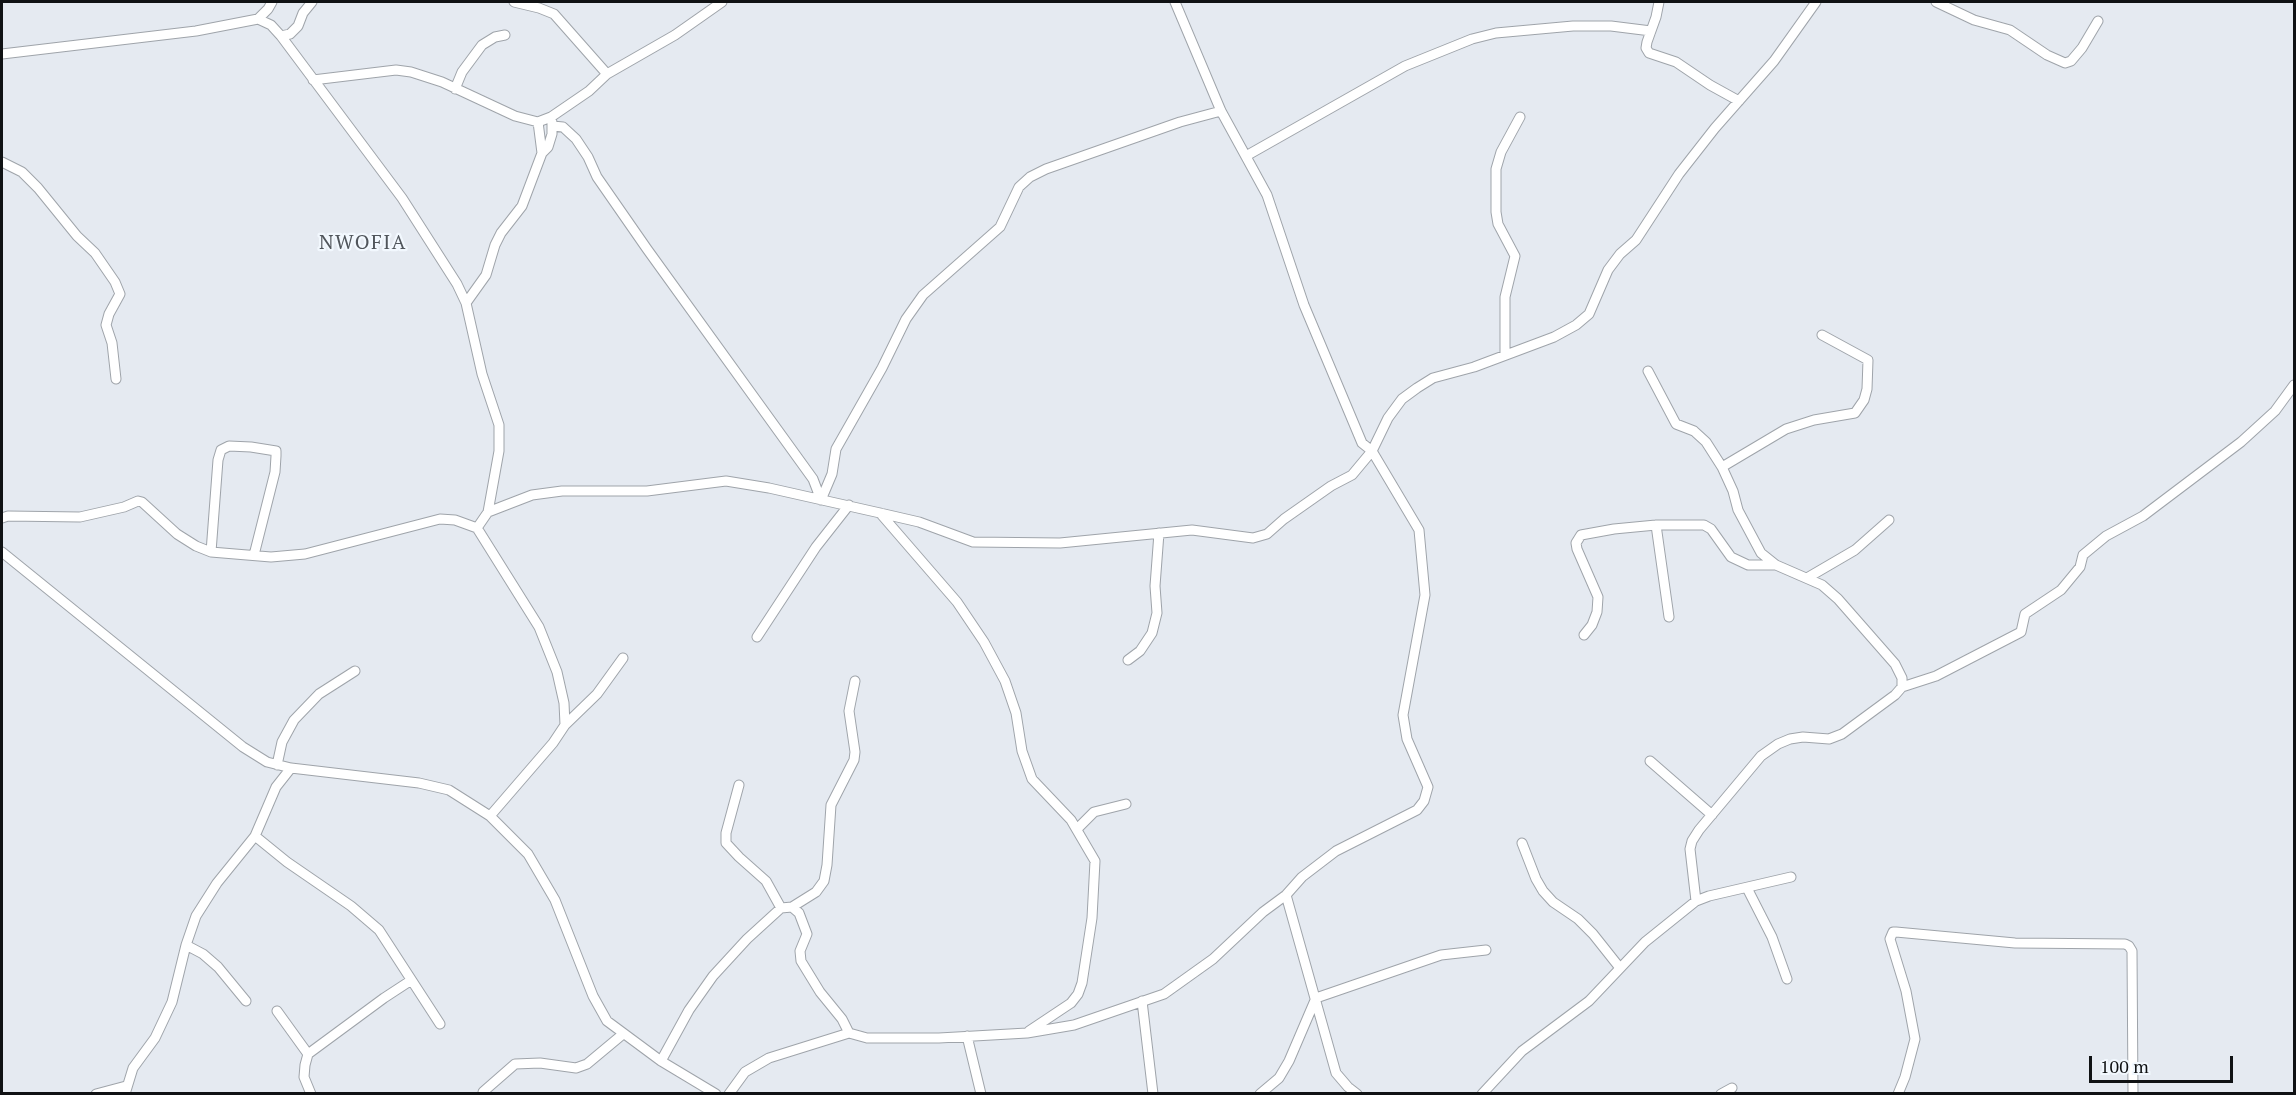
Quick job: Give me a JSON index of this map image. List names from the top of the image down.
{
  "districts": ["NWOFIA"],
  "scale_bar": "100 m"
}
